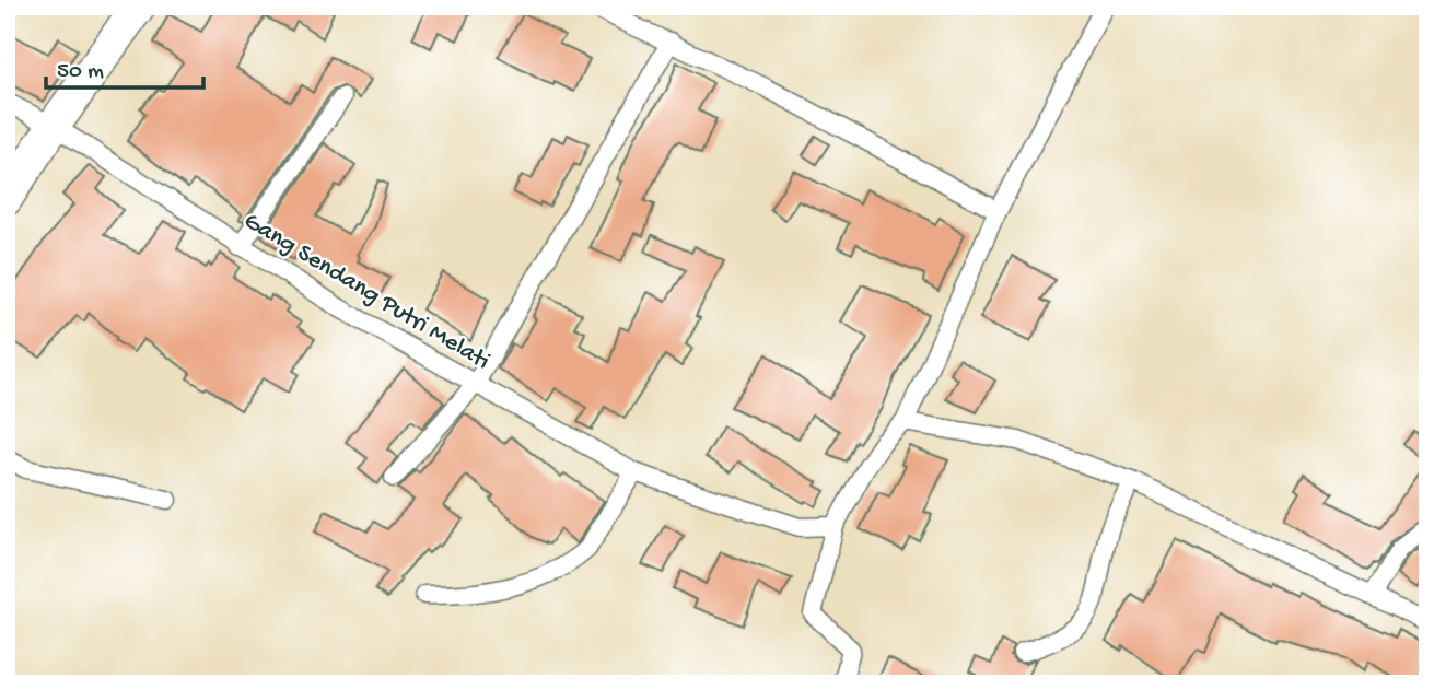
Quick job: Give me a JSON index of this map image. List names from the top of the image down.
{
  "streets": {
    "street": ["Gang Sendang Putri Melati"]
  },
  "scale_bar": "50 m"
}
